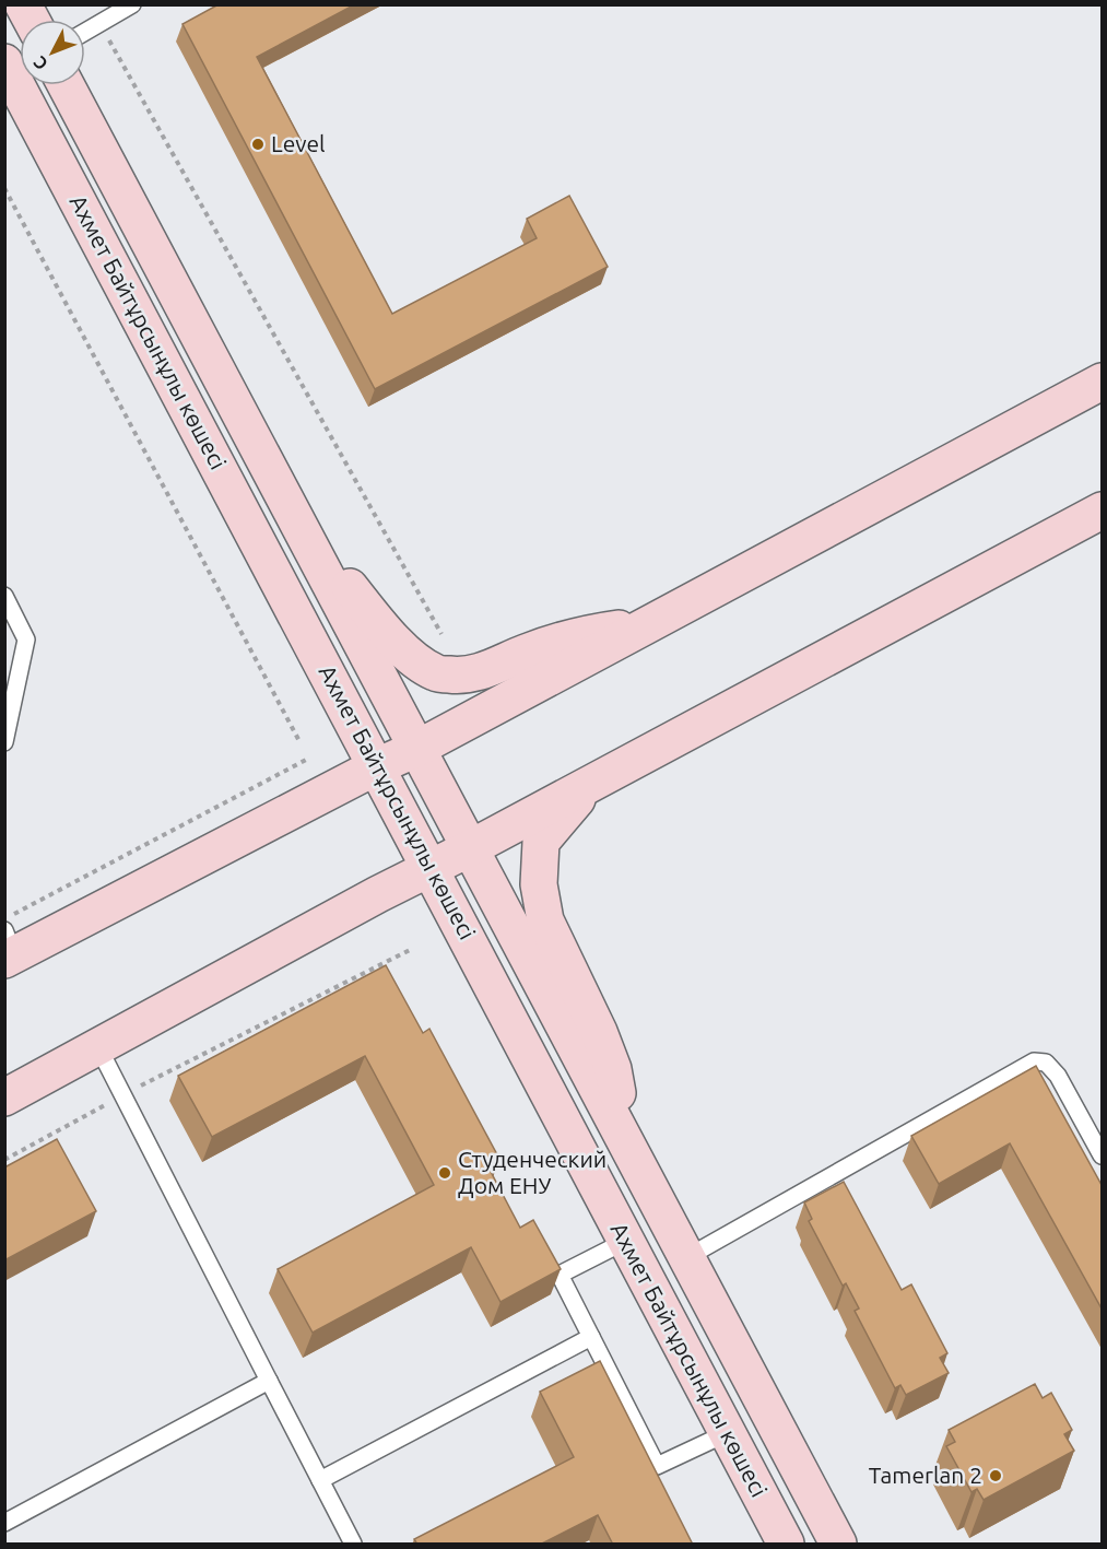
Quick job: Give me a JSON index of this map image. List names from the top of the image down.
{
  "streets": {
    "street": ["Ахмет Байтұрсынұлы көшесі"]
  },
  "places": ["Level", "Студенческий Дом ЕНУ", "Tamerlan 2"],
  "north": "bottom left"
}
